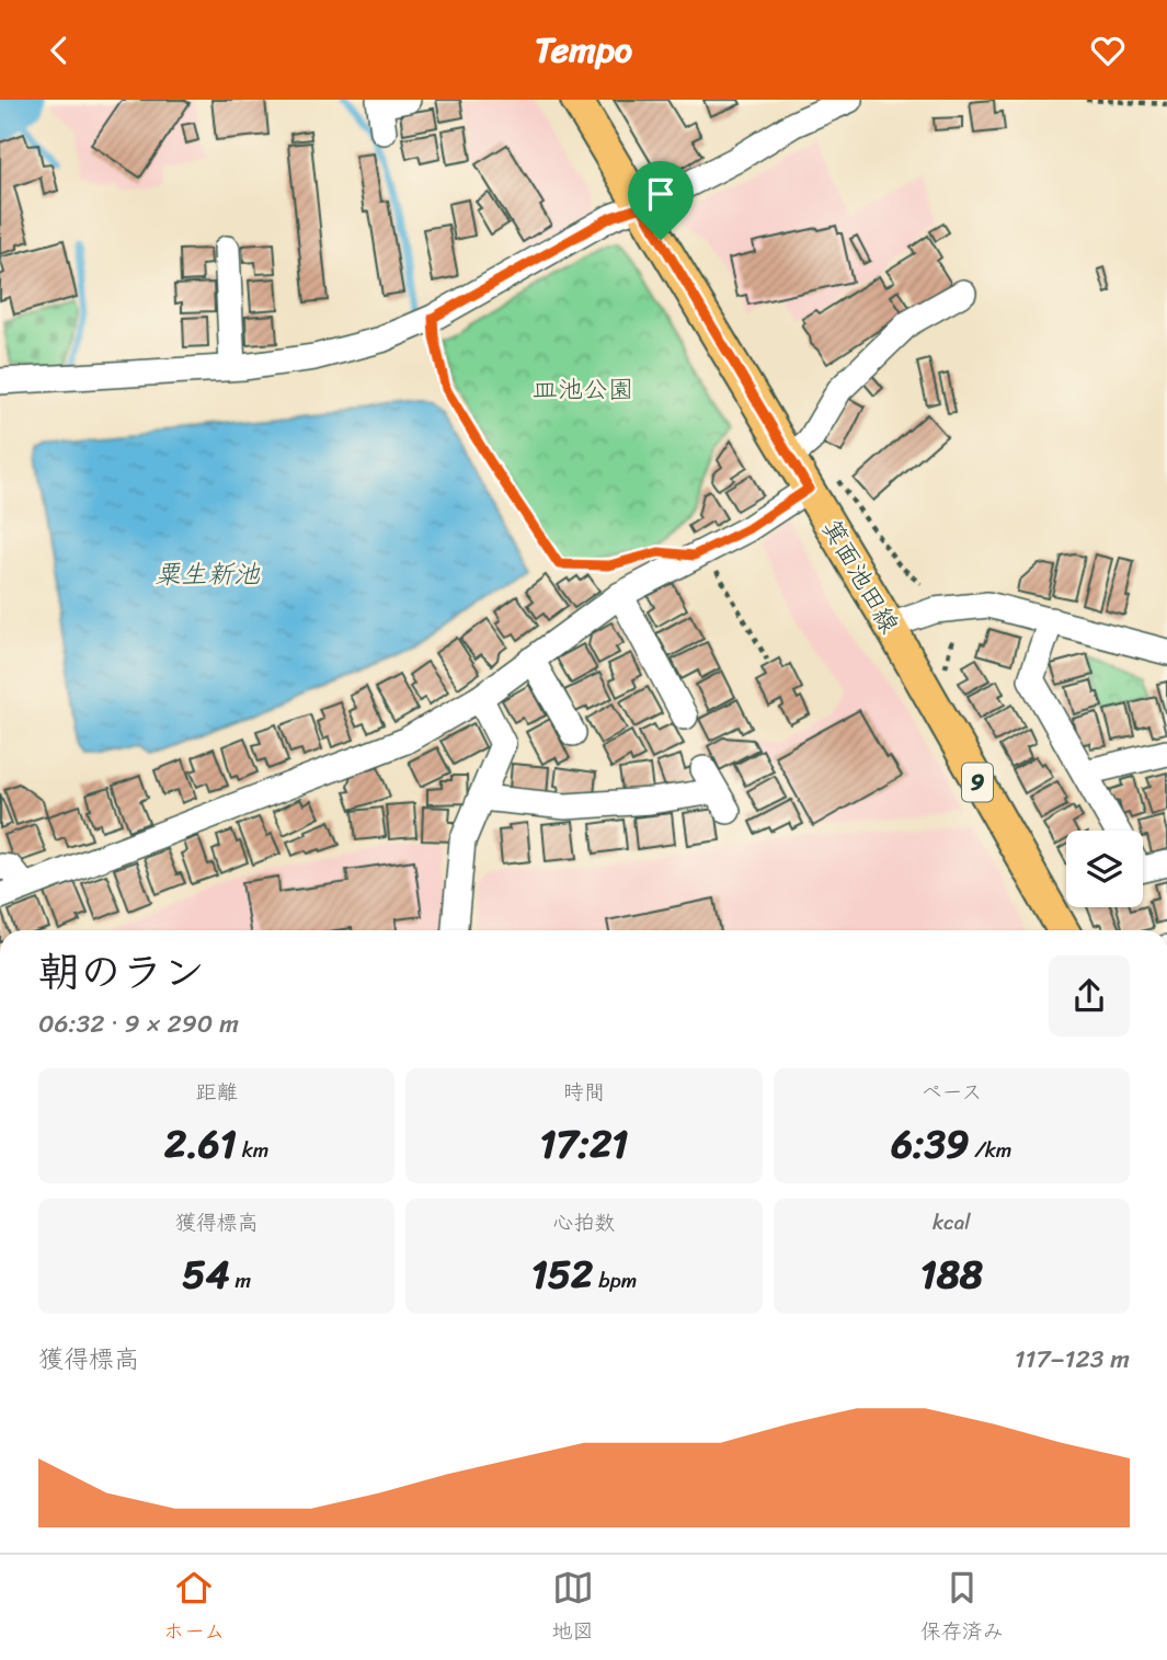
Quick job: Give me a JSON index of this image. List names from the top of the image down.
{
  "streets": {
    "main road": ["箕面池田線", "9"]
  },
  "water": ["粟生新池"],
  "parks": ["皿池公園"],
  "page": {
    "header": "Tempo",
    "heading": ["朝のラン", "06:32 · 9 × 290 m"],
    "stats": [
      ["距離", "2.61 km"],
      ["時間", "17:21"],
      ["ペース", "6:39 /km"],
      ["獲得標高", "54 m"],
      ["心拍数", "152 bpm"],
      ["kcal", "188"]
    ],
    "chart": ["獲得標高", "117–123 m"],
    "tabs": ["ホーム", "地図", "保存済み"]
  }
}
